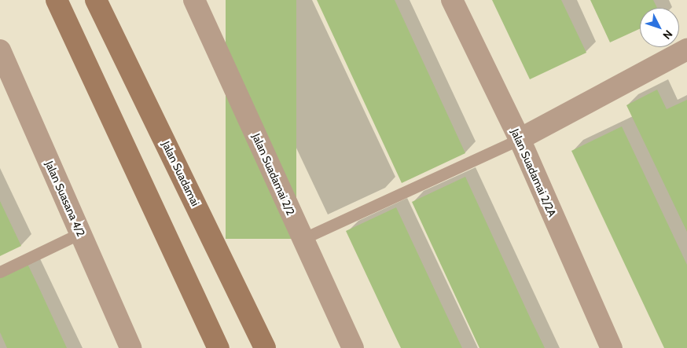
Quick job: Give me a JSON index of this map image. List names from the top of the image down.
{
  "streets": {
    "main road": ["Jalan Suadamai"],
    "street": ["Jalan Suadamai 2/2A", "Jalan Suadamai 2/2", "Jalan Suasana 4/2"]
  },
  "north": "bottom right"
}
